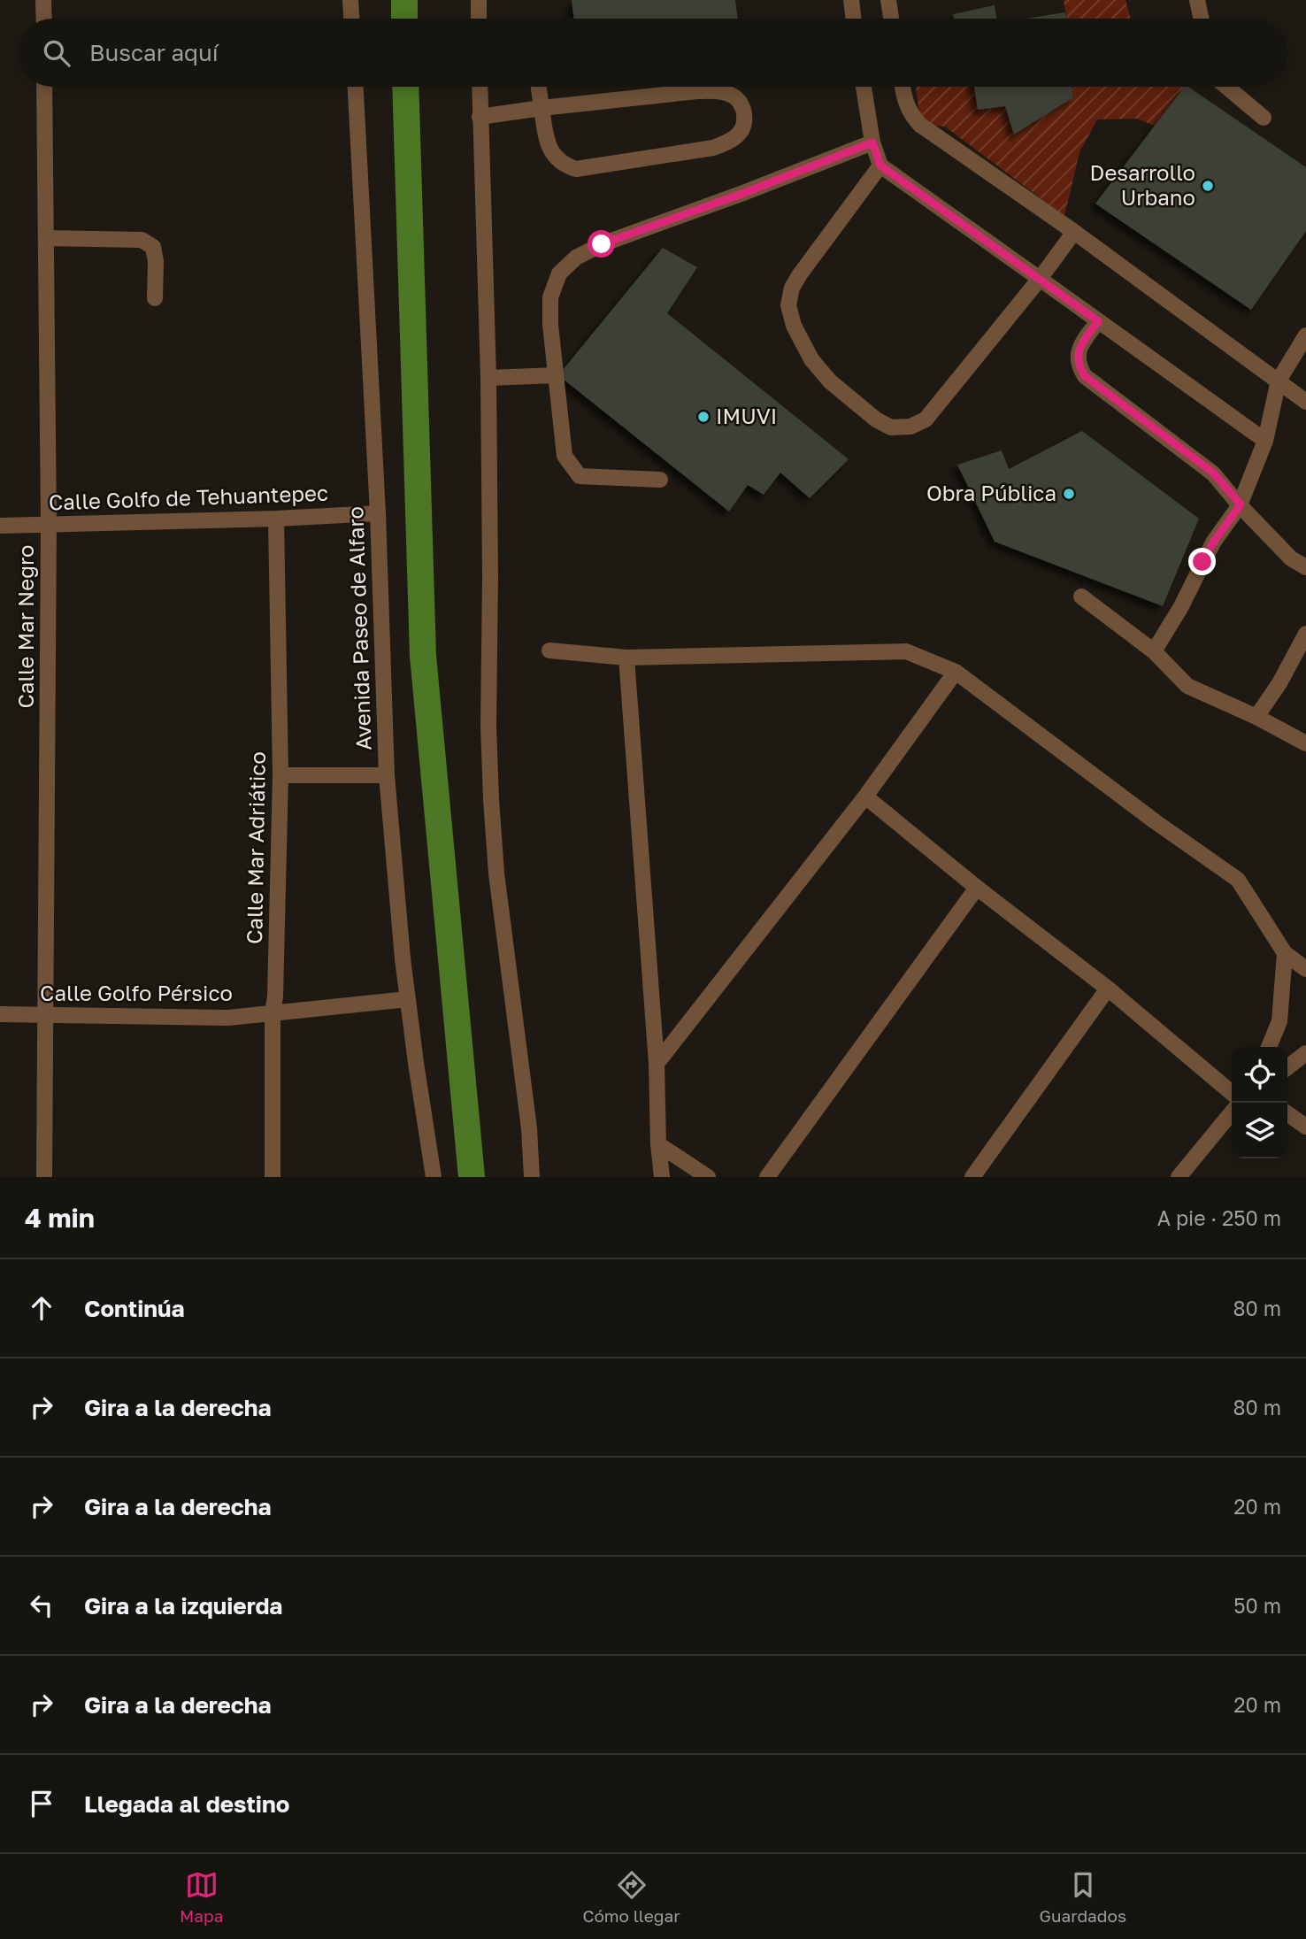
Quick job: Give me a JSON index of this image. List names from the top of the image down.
{
  "streets": {
    "street": [
      "Calle Golfo de Tehuantepec",
      "Calle Mar Negro",
      "Avenida Paseo de Alfaro",
      "Calle Mar Adriático",
      "Calle Golfo Pérsico"
    ]
  },
  "crossings": [
    ["Calle Golfo de Tehuantepec", "Calle Mar Negro"],
    ["Calle Golfo de Tehuantepec", "Avenida Paseo de Alfaro"],
    ["Calle Golfo de Tehuantepec", "Calle Mar Adriático"],
    ["Calle Mar Negro", "Calle Golfo Pérsico"],
    ["Avenida Paseo de Alfaro", "Calle Golfo Pérsico"],
    ["Calle Mar Adriático", "Calle Golfo Pérsico"]
  ],
  "places": ["Desarrollo Urbano", "IMUVI", "Obra Pública"],
  "page": {
    "search": "Buscar aquí",
    "heading": ["4 min", "A pie · 250 m"],
    "list": [
      ["Continúa", "80 m"],
      ["Gira a la derecha", "80 m"],
      ["Gira a la derecha", "20 m"],
      ["Gira a la izquierda", "50 m"],
      ["Gira a la derecha", "20 m"],
      "Llegada al destino"
    ],
    "nav": ["Mapa", "Cómo llegar", "Guardados"]
  }
}
